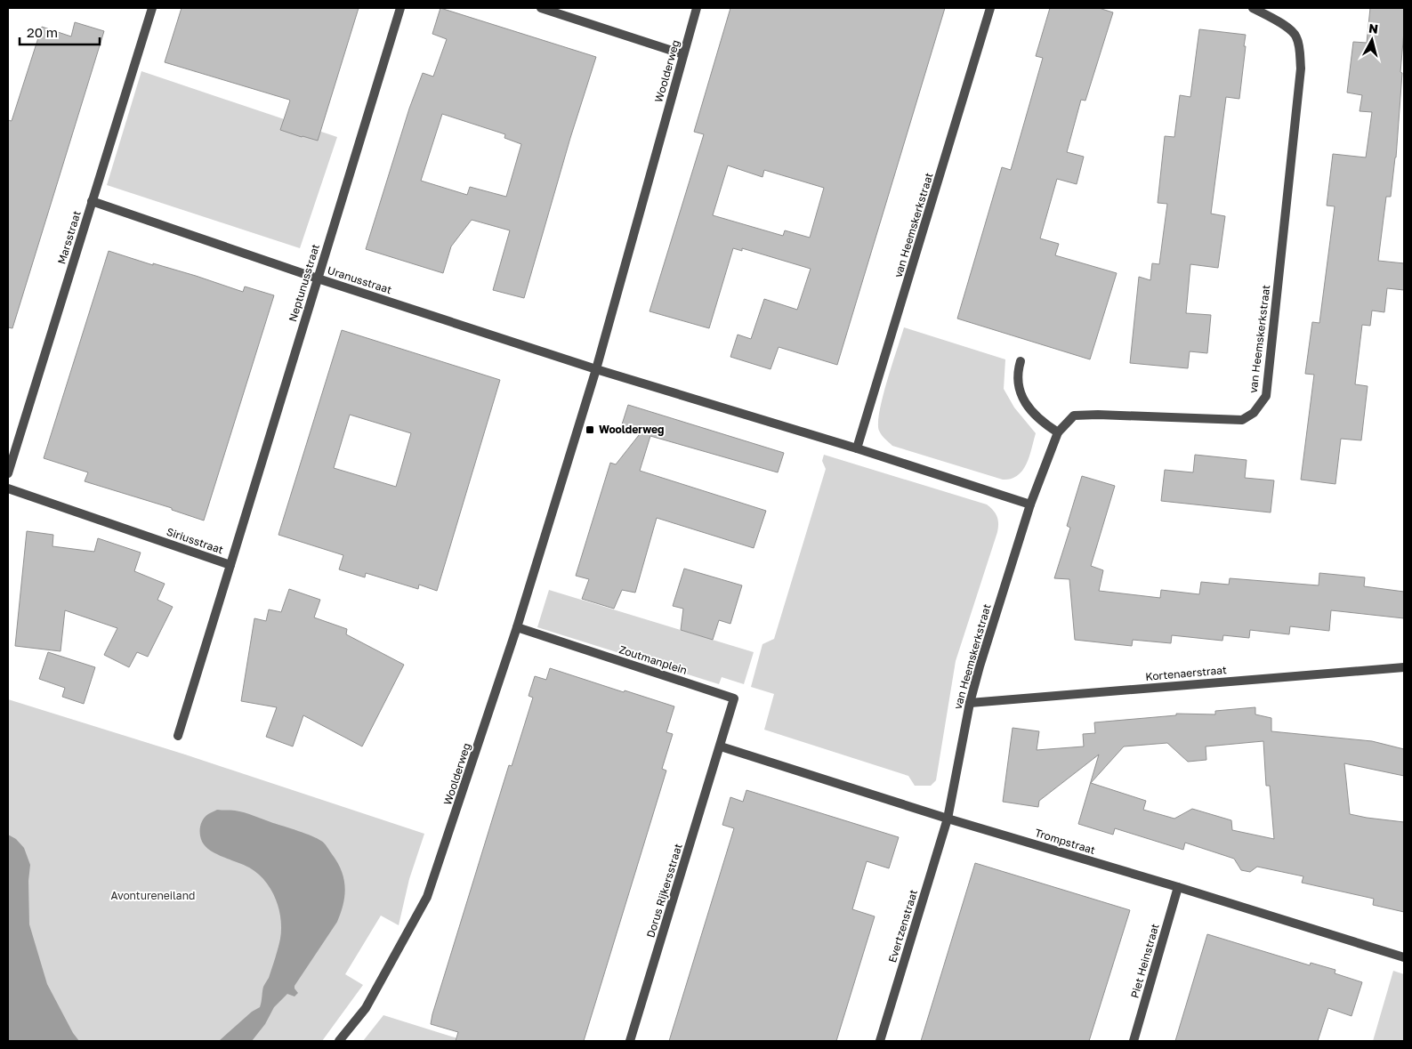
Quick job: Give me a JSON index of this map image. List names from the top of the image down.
{
  "streets": {
    "street": [
      "Woolderweg",
      "van Heemskerkstraat",
      "Marsstraat",
      "Uranusstraat",
      "Neptunusstraat",
      "Siriusstraat",
      "Zoutmanplein",
      "Kortenaerstraat",
      "Trompstraat",
      "Dorus Rijkersstraat",
      "Evertzenstraat",
      "Piet Heinstraat"
    ]
  },
  "crossings": [
    ["Woolderweg", "Uranusstraat"],
    ["Woolderweg", "Zoutmanplein"],
    ["van Heemskerkstraat", "Kortenaerstraat"],
    ["van Heemskerkstraat", "Trompstraat"],
    ["van Heemskerkstraat", "Evertzenstraat"],
    ["Marsstraat", "Uranusstraat"],
    ["Uranusstraat", "Neptunusstraat"],
    ["Neptunusstraat", "Siriusstraat"],
    ["Zoutmanplein", "Trompstraat"],
    ["Zoutmanplein", "Dorus Rijkersstraat"],
    ["Trompstraat", "Dorus Rijkersstraat"],
    ["Trompstraat", "Evertzenstraat"],
    ["Trompstraat", "Piet Heinstraat"]
  ],
  "parks": ["Avontureneiland"],
  "places": {
    "transit": ["Woolderweg"]
  },
  "scale_bar": "20 m",
  "north": "top"
}
